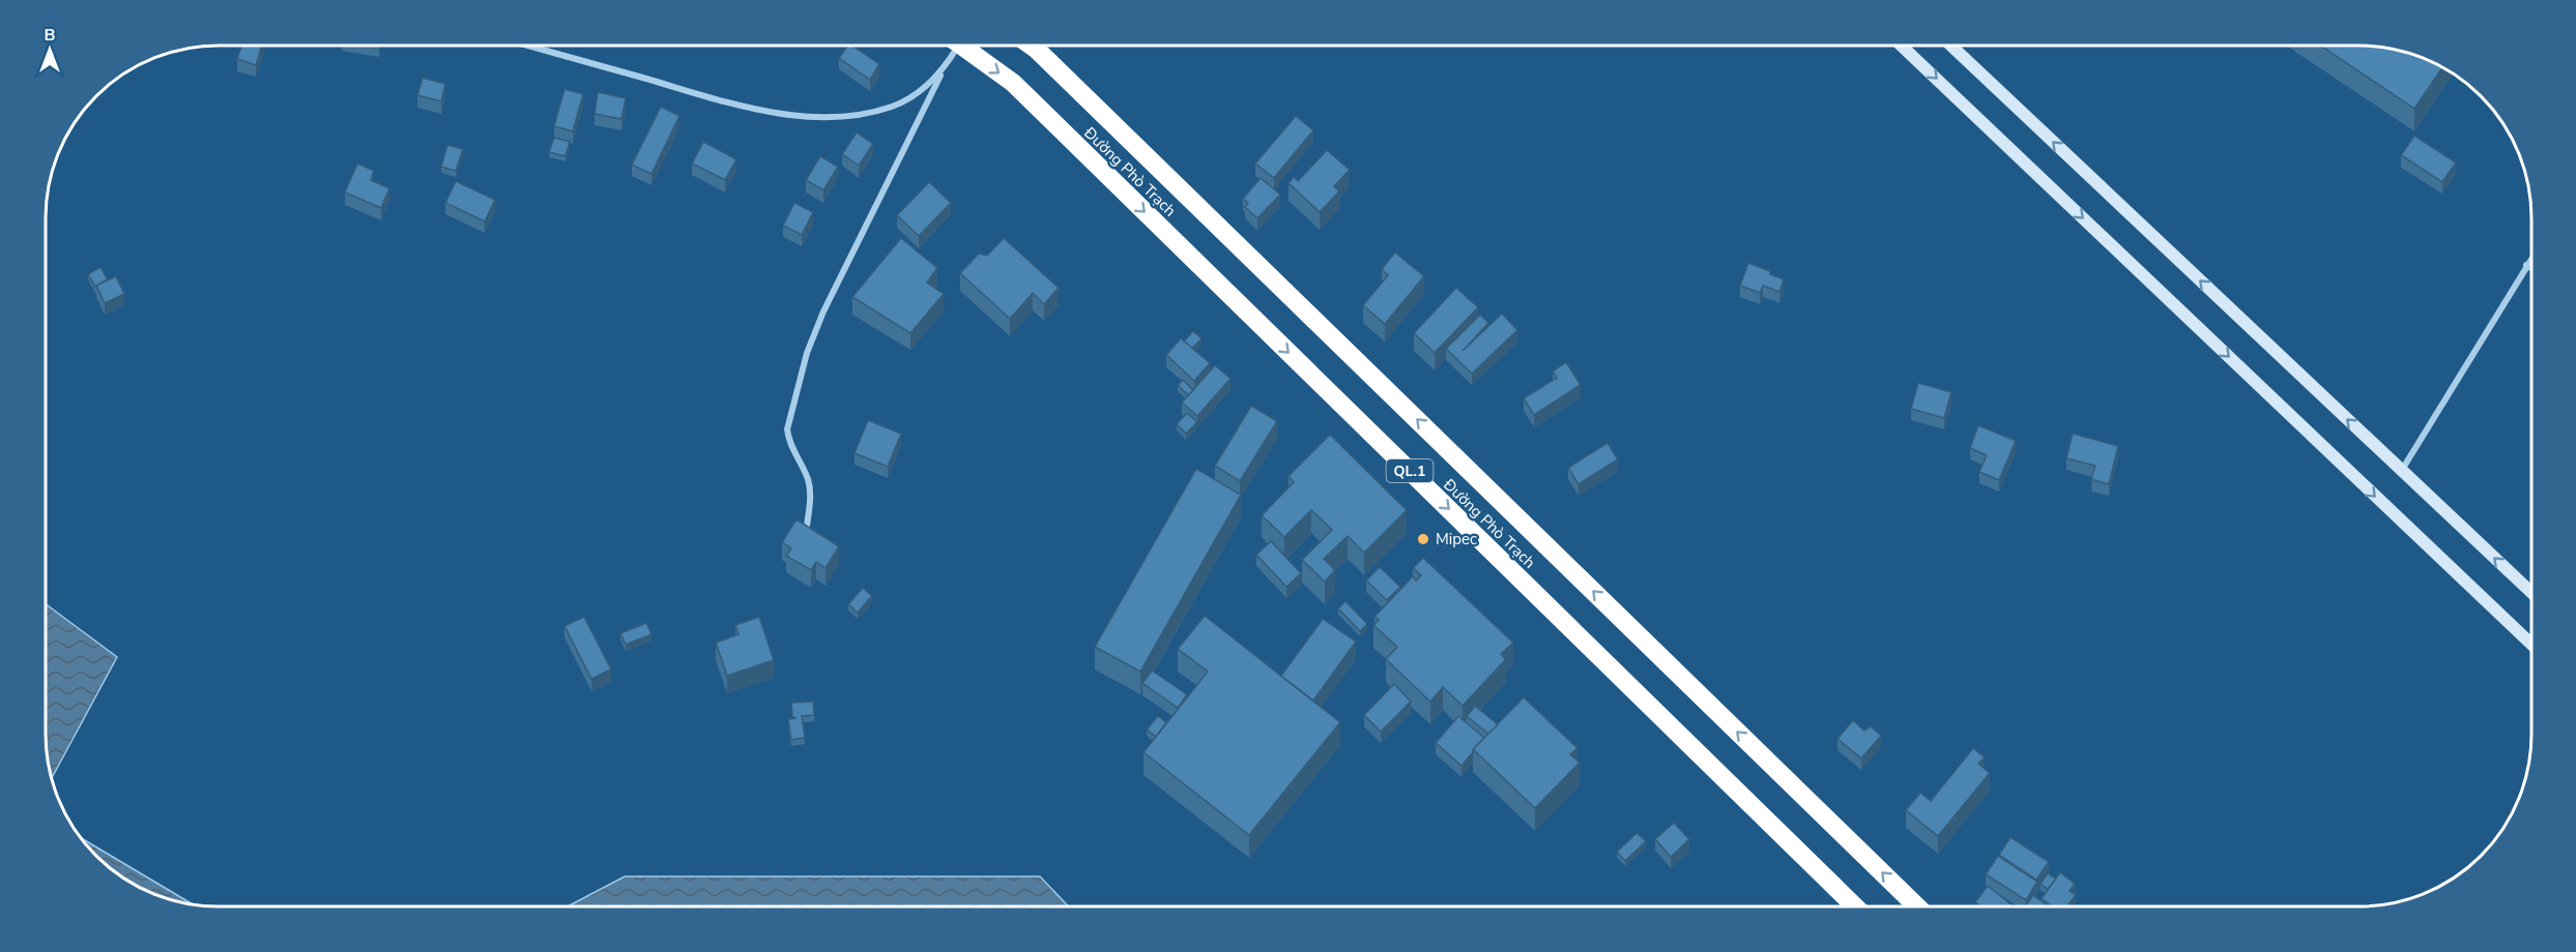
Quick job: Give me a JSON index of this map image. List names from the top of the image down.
{
  "streets": {
    "highway": ["Đường Phò Trạch", "QL.1"]
  },
  "places": ["Mipec"],
  "north": "top"
}
